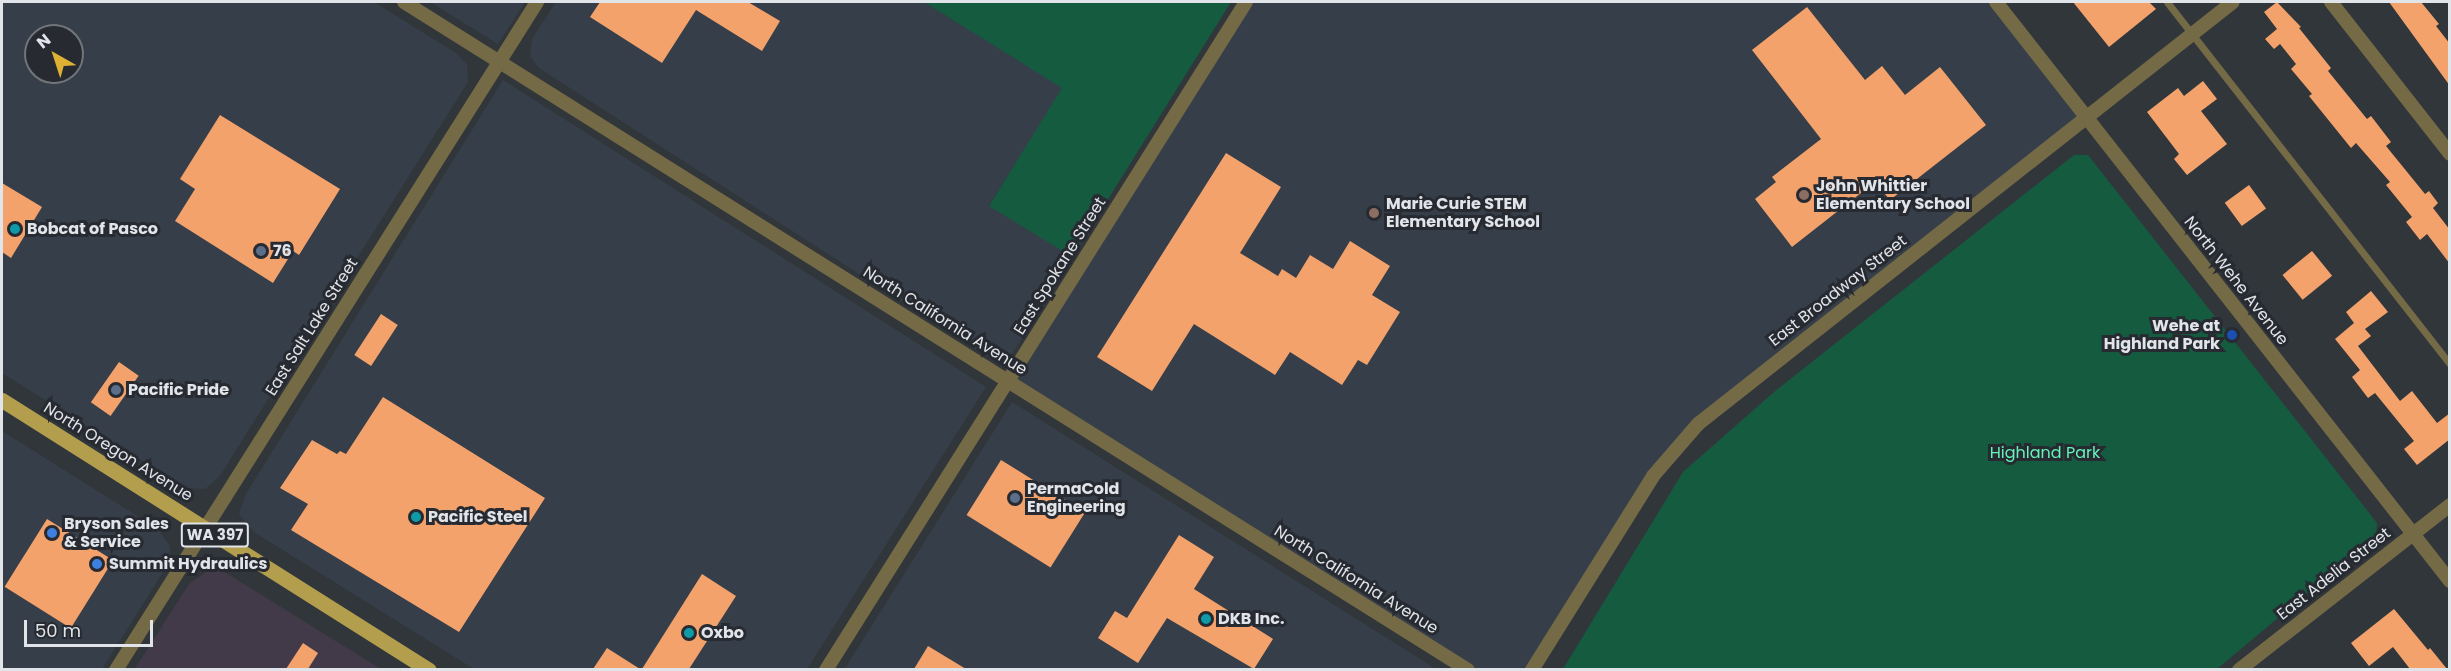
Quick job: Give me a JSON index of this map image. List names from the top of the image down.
{
  "streets": {
    "main road": ["North Oregon Avenue", "WA 397"],
    "street": [
      "East Spokane Street",
      "North Wehe Avenue",
      "East Broadway Street",
      "North California Avenue",
      "East Salt Lake Street",
      "East Adelia Street"
    ]
  },
  "crossings": [
    ["East Spokane Street", "North California Avenue"],
    ["North Wehe Avenue", "East Broadway Street"],
    ["North Wehe Avenue", "East Adelia Street"],
    ["North California Avenue", "East Salt Lake Street"],
    ["East Salt Lake Street", "North Oregon Avenue"]
  ],
  "parks": ["Highland Park"],
  "places": [
    "John Whittier Elementary School",
    "Marie Curie STEM Elementary School",
    "Bobcat of Pasco",
    "76",
    "Wehe at Highland Park",
    "Pacific Pride",
    "PermaCold Engineering",
    "Pacific Steel",
    "Bryson Sales & Service",
    "Summit Hydraulics",
    "DKB Inc.",
    "Oxbo"
  ],
  "scale_bar": "50 m",
  "north": "top left"
}
